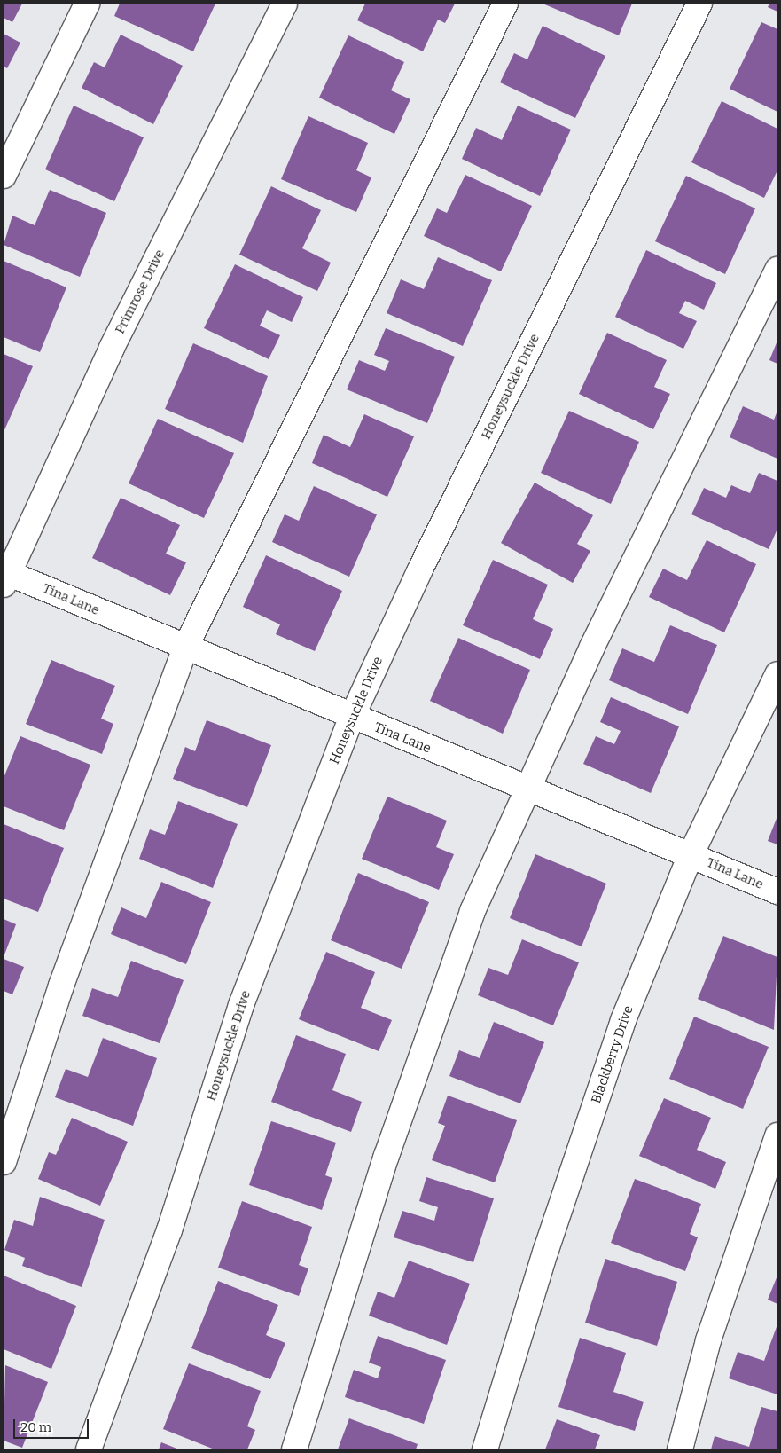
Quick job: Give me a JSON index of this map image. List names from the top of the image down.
{
  "streets": {
    "street": [
      "Primrose Drive",
      "Honeysuckle Drive",
      "Tina Lane",
      "Blackberry Drive"
    ]
  },
  "crossings": [
    ["Primrose Drive", "Tina Lane"],
    ["Honeysuckle Drive", "Tina Lane"],
    ["Tina Lane", "Blackberry Drive"]
  ],
  "scale_bar": "20 m"
}
